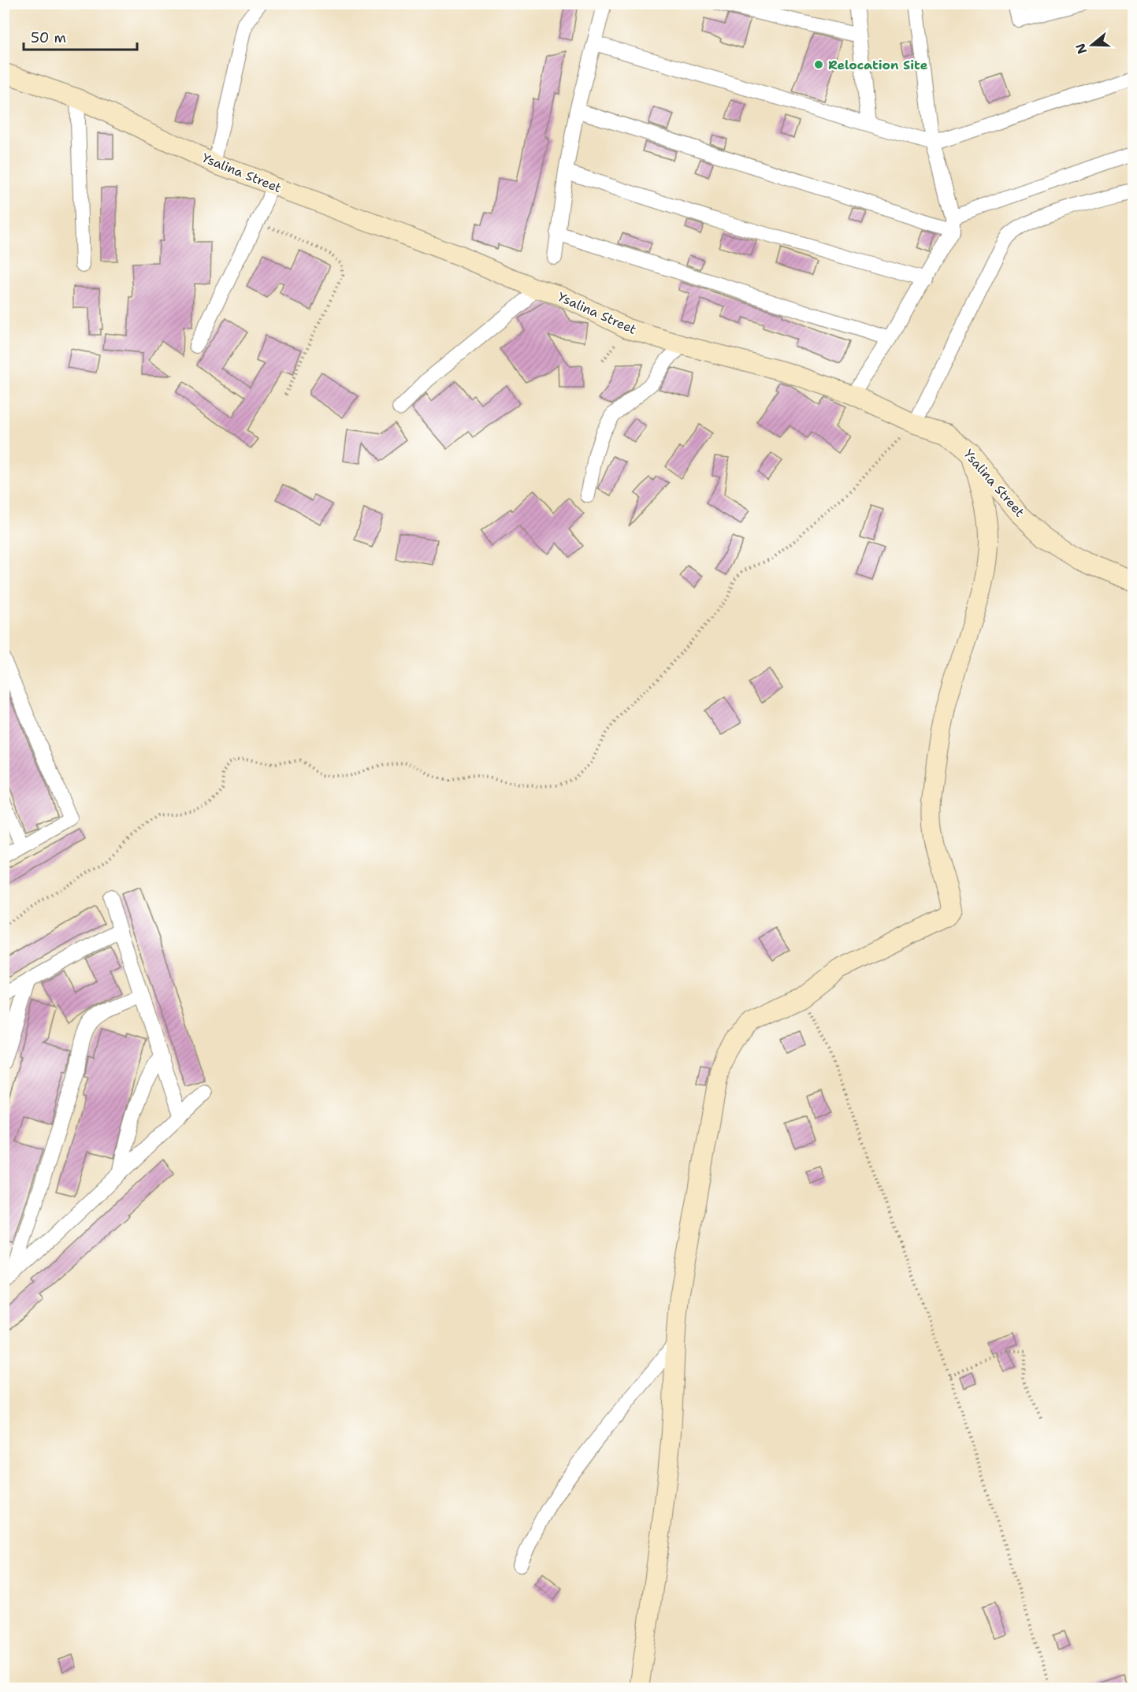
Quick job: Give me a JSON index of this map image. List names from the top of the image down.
{
  "streets": {
    "street": ["Ysalina Street"]
  },
  "places": ["Relocation Site"],
  "scale_bar": "50 m",
  "north": "left"
}
